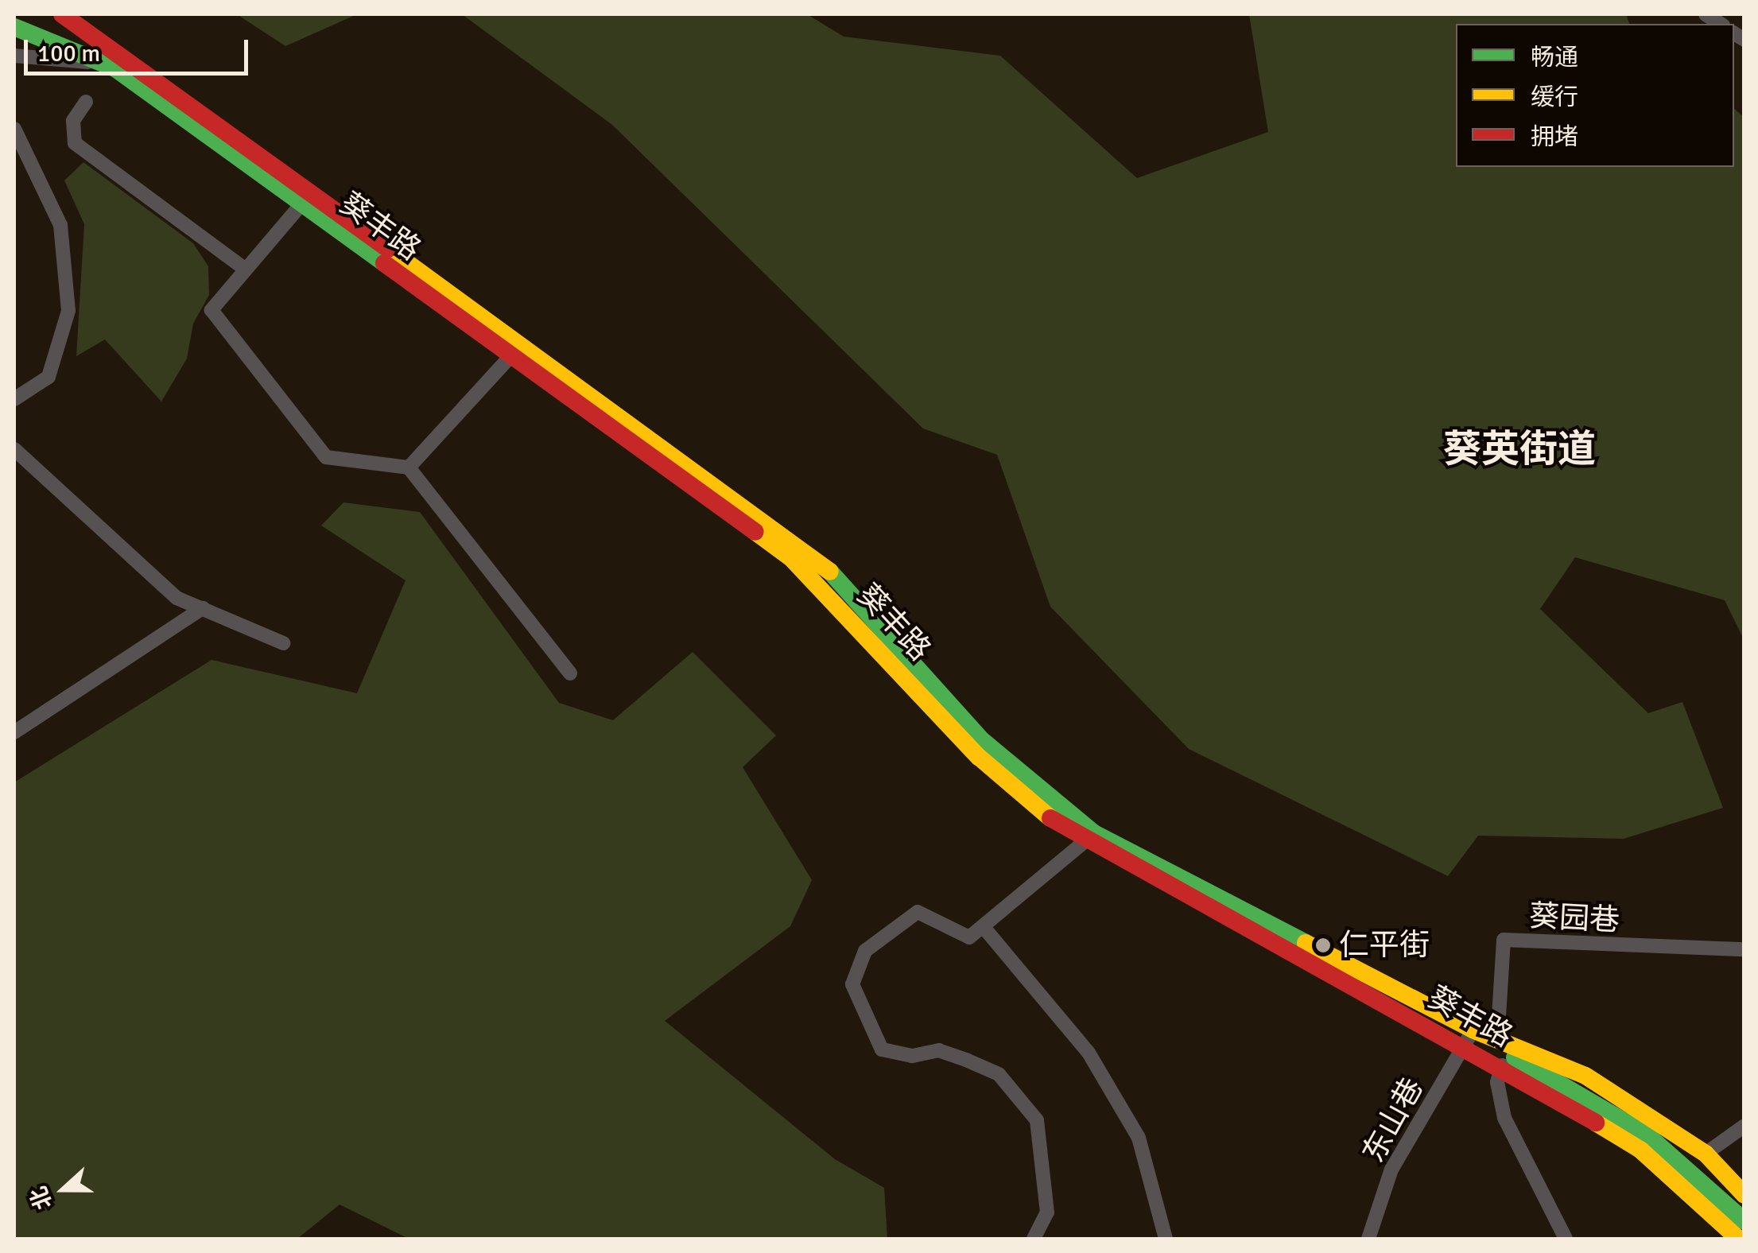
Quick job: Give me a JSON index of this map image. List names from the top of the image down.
{
  "streets": {
    "main road": ["葵丰路"],
    "street": ["葵园巷", "东山巷"]
  },
  "crossings": [
    ["葵丰路", "葵园巷"],
    ["葵丰路", "东山巷"]
  ],
  "districts": ["葵英街道"],
  "places": ["仁平街"],
  "legend": ["畅通", "缓行", "拥堵"],
  "scale_bar": "100 m",
  "north": "left"
}
